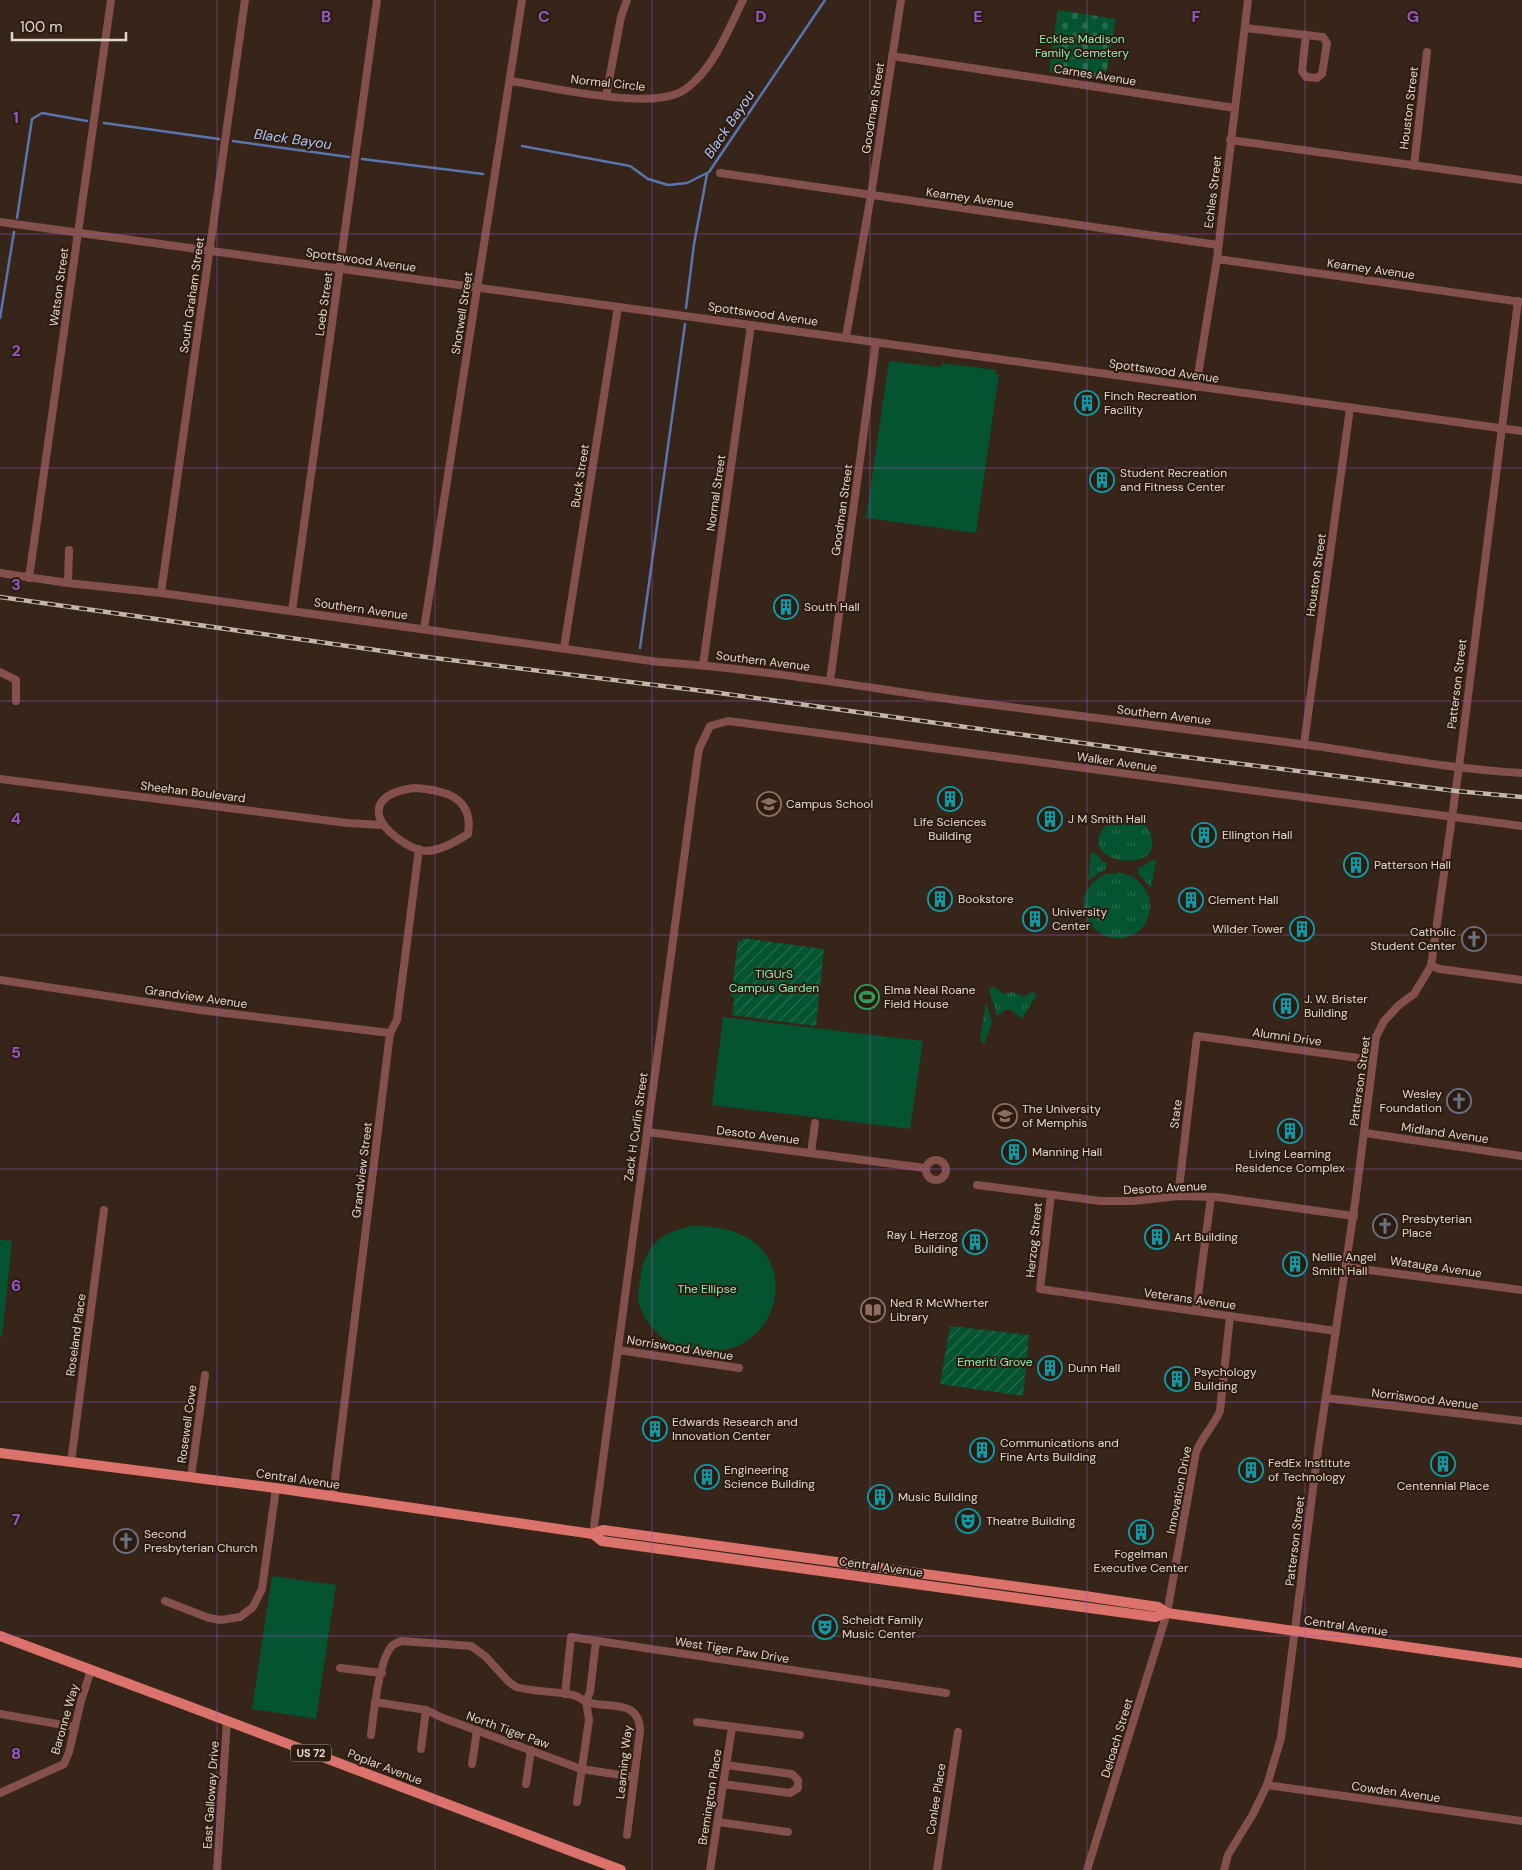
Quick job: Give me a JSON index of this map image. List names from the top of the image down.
{
  "streets": {
    "main road": ["Central Avenue", "US 72", "Poplar Avenue"],
    "street": [
      "Carnes Avenue",
      "Normal Circle",
      "Goodman Street",
      "Houston Street",
      "Echles Street",
      "Kearney Avenue",
      "Spottswood Avenue",
      "Watson Street",
      "South Graham Street",
      "Loeb Street",
      "Shotwell Street",
      "Buck Street",
      "Normal Street",
      "Southern Avenue",
      "Patterson Street",
      "Walker Avenue",
      "Sheehan Boulevard",
      "Grandview Avenue",
      "Alumni Drive",
      "State",
      "Zack H Curlin Street",
      "Midland Avenue",
      "Desoto Avenue",
      "Grandview Street",
      "Herzog Street",
      "Watauga Avenue",
      "Veterans Avenue",
      "Roseland Place",
      "Norriswood Avenue",
      "Rosewell Cove",
      "Innovation Drive",
      "West Tiger Paw Drive",
      "Baronne Way",
      "North Tiger Paw",
      "Deloach Street",
      "Learning Way",
      "Cowden Avenue",
      "East Galloway Drive",
      "Bremington Place",
      "Conlee Place"
    ]
  },
  "crossings": [
    ["Carnes Avenue", "Goodman Street"],
    ["Carnes Avenue", "Echles Street"],
    ["Normal Circle", "Shotwell Street"],
    ["Goodman Street", "Kearney Avenue"],
    ["Goodman Street", "Spottswood Avenue"],
    ["Goodman Street", "Southern Avenue"],
    ["Houston Street", "Spottswood Avenue"],
    ["Houston Street", "Southern Avenue"],
    ["Echles Street", "Kearney Avenue"],
    ["Echles Street", "Spottswood Avenue"],
    ["Kearney Avenue", "Patterson Street"],
    ["Spottswood Avenue", "Watson Street"],
    ["Spottswood Avenue", "South Graham Street"],
    ["Spottswood Avenue", "Loeb Street"],
    ["Spottswood Avenue", "Shotwell Street"],
    ["Spottswood Avenue", "Buck Street"],
    ["Spottswood Avenue", "Normal Street"],
    ["Spottswood Avenue", "Patterson Street"],
    ["Watson Street", "Southern Avenue"],
    ["South Graham Street", "Southern Avenue"],
    ["Loeb Street", "Southern Avenue"],
    ["Shotwell Street", "Southern Avenue"],
    ["Buck Street", "Southern Avenue"],
    ["Normal Street", "Southern Avenue"],
    ["Southern Avenue", "Patterson Street"],
    ["Patterson Street", "Walker Avenue"],
    ["Patterson Street", "Alumni Drive"],
    ["Patterson Street", "Midland Avenue"],
    ["Patterson Street", "Desoto Avenue"],
    ["Patterson Street", "Watauga Avenue"],
    ["Patterson Street", "Veterans Avenue"],
    ["Patterson Street", "Norriswood Avenue"],
    ["Patterson Street", "Central Avenue"],
    ["Patterson Street", "Cowden Avenue"],
    ["Walker Avenue", "Zack H Curlin Street"],
    ["Sheehan Boulevard", "Grandview Street"],
    ["Grandview Avenue", "Grandview Street"],
    ["Alumni Drive", "State"],
    ["State", "Desoto Avenue"],
    ["Zack H Curlin Street", "Desoto Avenue"],
    ["Zack H Curlin Street", "Norriswood Avenue"],
    ["Zack H Curlin Street", "Central Avenue"],
    ["Desoto Avenue", "Herzog Street"],
    ["Grandview Street", "Central Avenue"],
    ["Herzog Street", "Veterans Avenue"],
    ["Veterans Avenue", "Innovation Drive"],
    ["Roseland Place", "Central Avenue"],
    ["Rosewell Cove", "Central Avenue"],
    ["Central Avenue", "Innovation Drive"],
    ["Central Avenue", "Deloach Street"],
    ["Innovation Drive", "Deloach Street"],
    ["West Tiger Paw Drive", "Learning Way"],
    ["Baronne Way", "Poplar Avenue"],
    ["North Tiger Paw", "Learning Way"],
    ["Poplar Avenue", "East Galloway Drive"]
  ],
  "water": ["Black Bayou"],
  "parks": [
    "Eckles Madison Family Cemetery",
    "TIGUrS Campus Garden",
    "The Ellipse",
    "Emeriti Grove"
  ],
  "places": {
    "building": [
      "Finch Recreation Facility",
      "Student Recreation and Fitness Center",
      "South Hall",
      "Life Sciences Building",
      "J M Smith Hall",
      "Ellington Hall",
      "Patterson Hall",
      "Bookstore",
      "Clement Hall",
      "University Center",
      "Wilder Tower",
      "J. W. Brister Building",
      "Living Learning Residence Complex",
      "Manning Hall",
      "Art Building",
      "Ray L Herzog Building",
      "Nellie Angel Smith Hall",
      "Dunn Hall",
      "Psychology Building",
      "Edwards Research and Innovation Center",
      "Communications and Fine Arts Building",
      "Centennial Place",
      "FedEx Institute of Technology",
      "Engineering Science Building",
      "Music Building",
      "Fogelman Executive Center"
    ],
    "school or university": ["Campus School", "The University of Memphis"],
    "church": [
      "Catholic Student Center",
      "Wesley Foundation",
      "Presbyterian Place",
      "Second Presbyterian Church"
    ],
    "sports": ["Elma Neal Roane Field House"],
    "library": ["Ned R McWherter Library"],
    "theatre": ["Theatre Building", "Scheidt Family Music Center"]
  },
  "scale_bar": "100 m",
  "grid": {
    "columns": [
      "B",
      "C",
      "D",
      "E",
      "F",
      "G"
    ],
    "rows": [
      "1",
      "2",
      "3",
      "4",
      "5",
      "6",
      "7",
      "8"
    ]
  }
}
